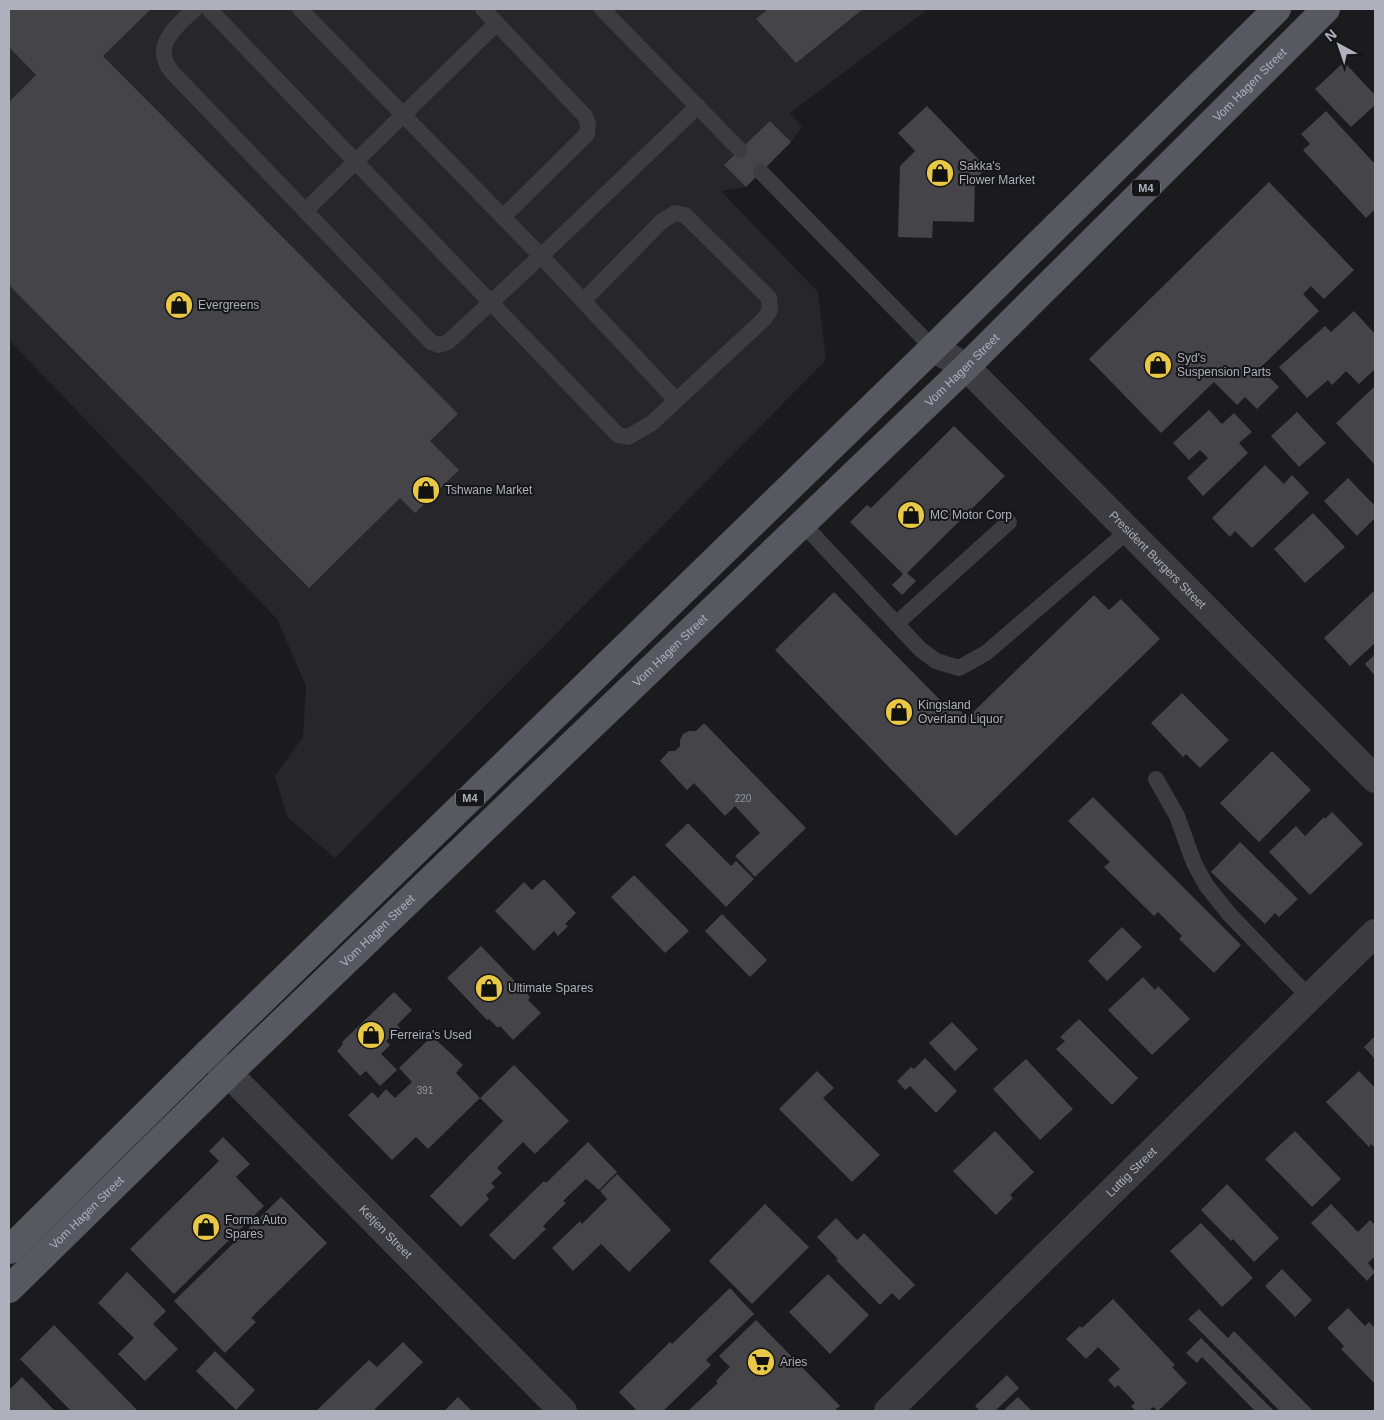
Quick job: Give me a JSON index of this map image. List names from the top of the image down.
{
  "streets": {
    "main road": ["Vom Hagen Street", "M4"],
    "street": ["President Burgers Street", "Luttig Street", "Ketjen Street"]
  },
  "crossings": [
    ["Vom Hagen Street", "President Burgers Street"],
    ["Vom Hagen Street", "Ketjen Street"],
    ["M4", "President Burgers Street"],
    ["M4", "Ketjen Street"]
  ],
  "places": {
    "shop": [
      "Sakka's Flower Market",
      "Evergreens",
      "Syd's Suspension Parts",
      "Tshwane Market",
      "MC Motor Corp",
      "Kingsland Overland Liquor",
      "Ultimate Spares",
      "Ferreira's Used",
      "Forma Auto Spares"
    ],
    "supermarket": ["Aries"]
  },
  "house_numbers": ["220", "391"],
  "north": "top left"
}
